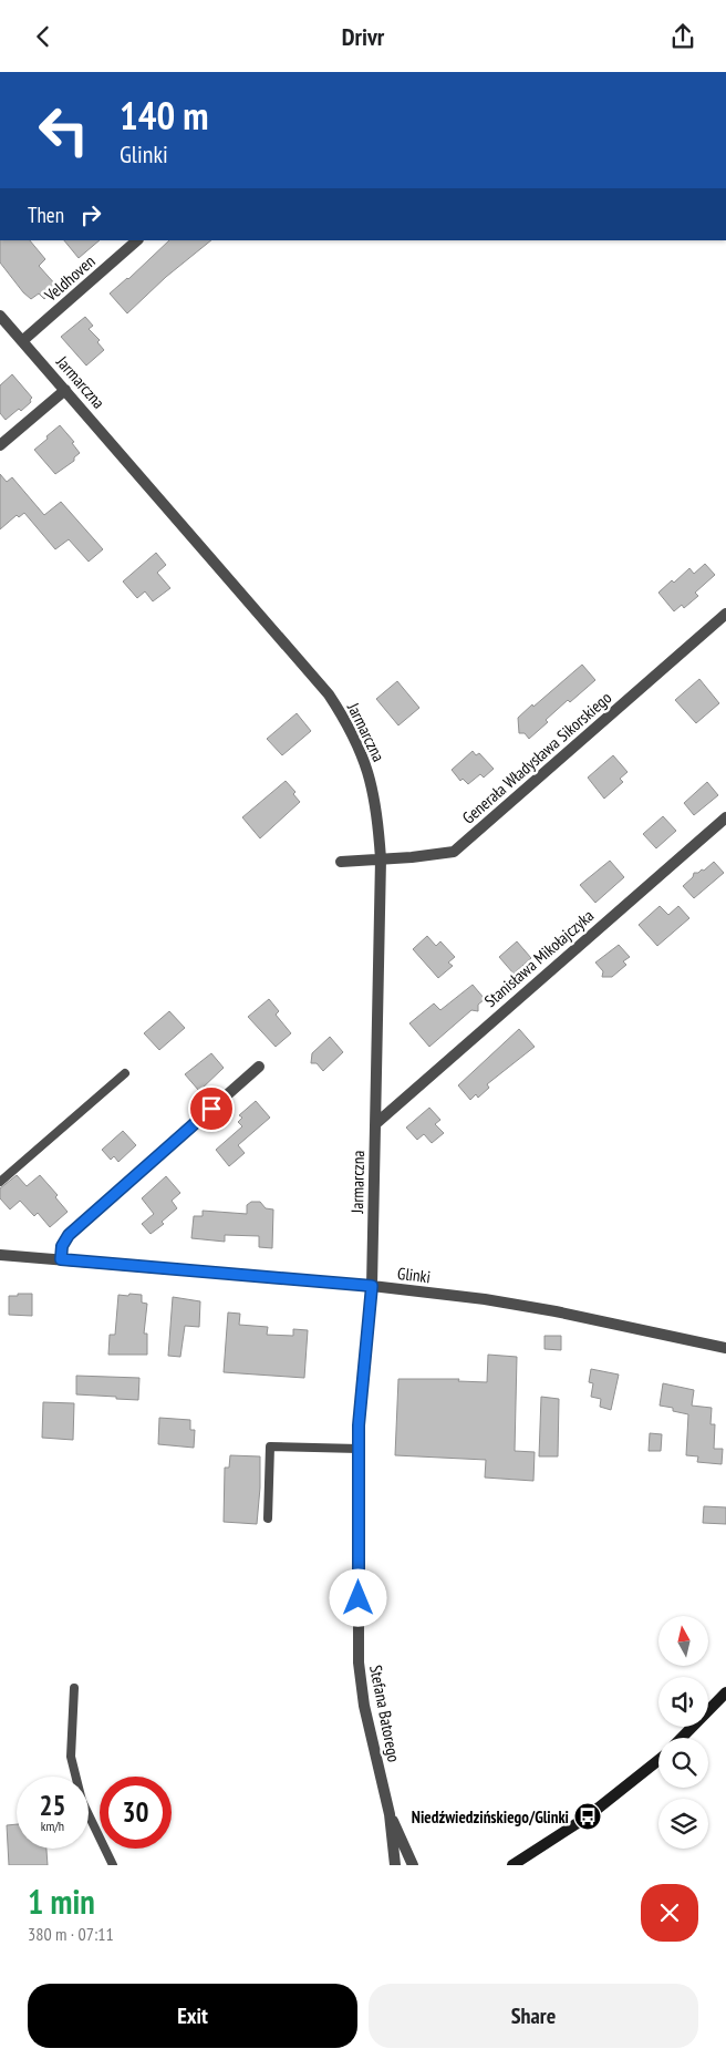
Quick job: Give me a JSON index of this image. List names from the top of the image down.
{
  "streets": {
    "street": [
      "Veldhoven",
      "Jarmarczna",
      "Generała Władysława Sikorskiego",
      "Stanisława Mikołajczyka",
      "Glinki",
      "Stefana Batorego"
    ]
  },
  "crossings": [
    ["Veldhoven", "Jarmarczna"],
    ["Jarmarczna", "Generała Władysława Sikorskiego"],
    ["Jarmarczna", "Stanisława Mikołajczyka"],
    ["Jarmarczna", "Glinki"],
    ["Jarmarczna", "Stefana Batorego"],
    ["Glinki", "Stefana Batorego"]
  ],
  "places": {
    "bus stop": ["Niedźwiedzińskiego/Glinki"]
  },
  "north": "top",
  "page": {
    "header": "Drivr",
    "turn": ["140 m", "Glinki"],
    "then": "Then",
    "speed": "25 km/h",
    "limit": "30",
    "heading": ["1 min", "380 m · 07:11"],
    "buttons": ["Exit", "Share"]
  }
}
